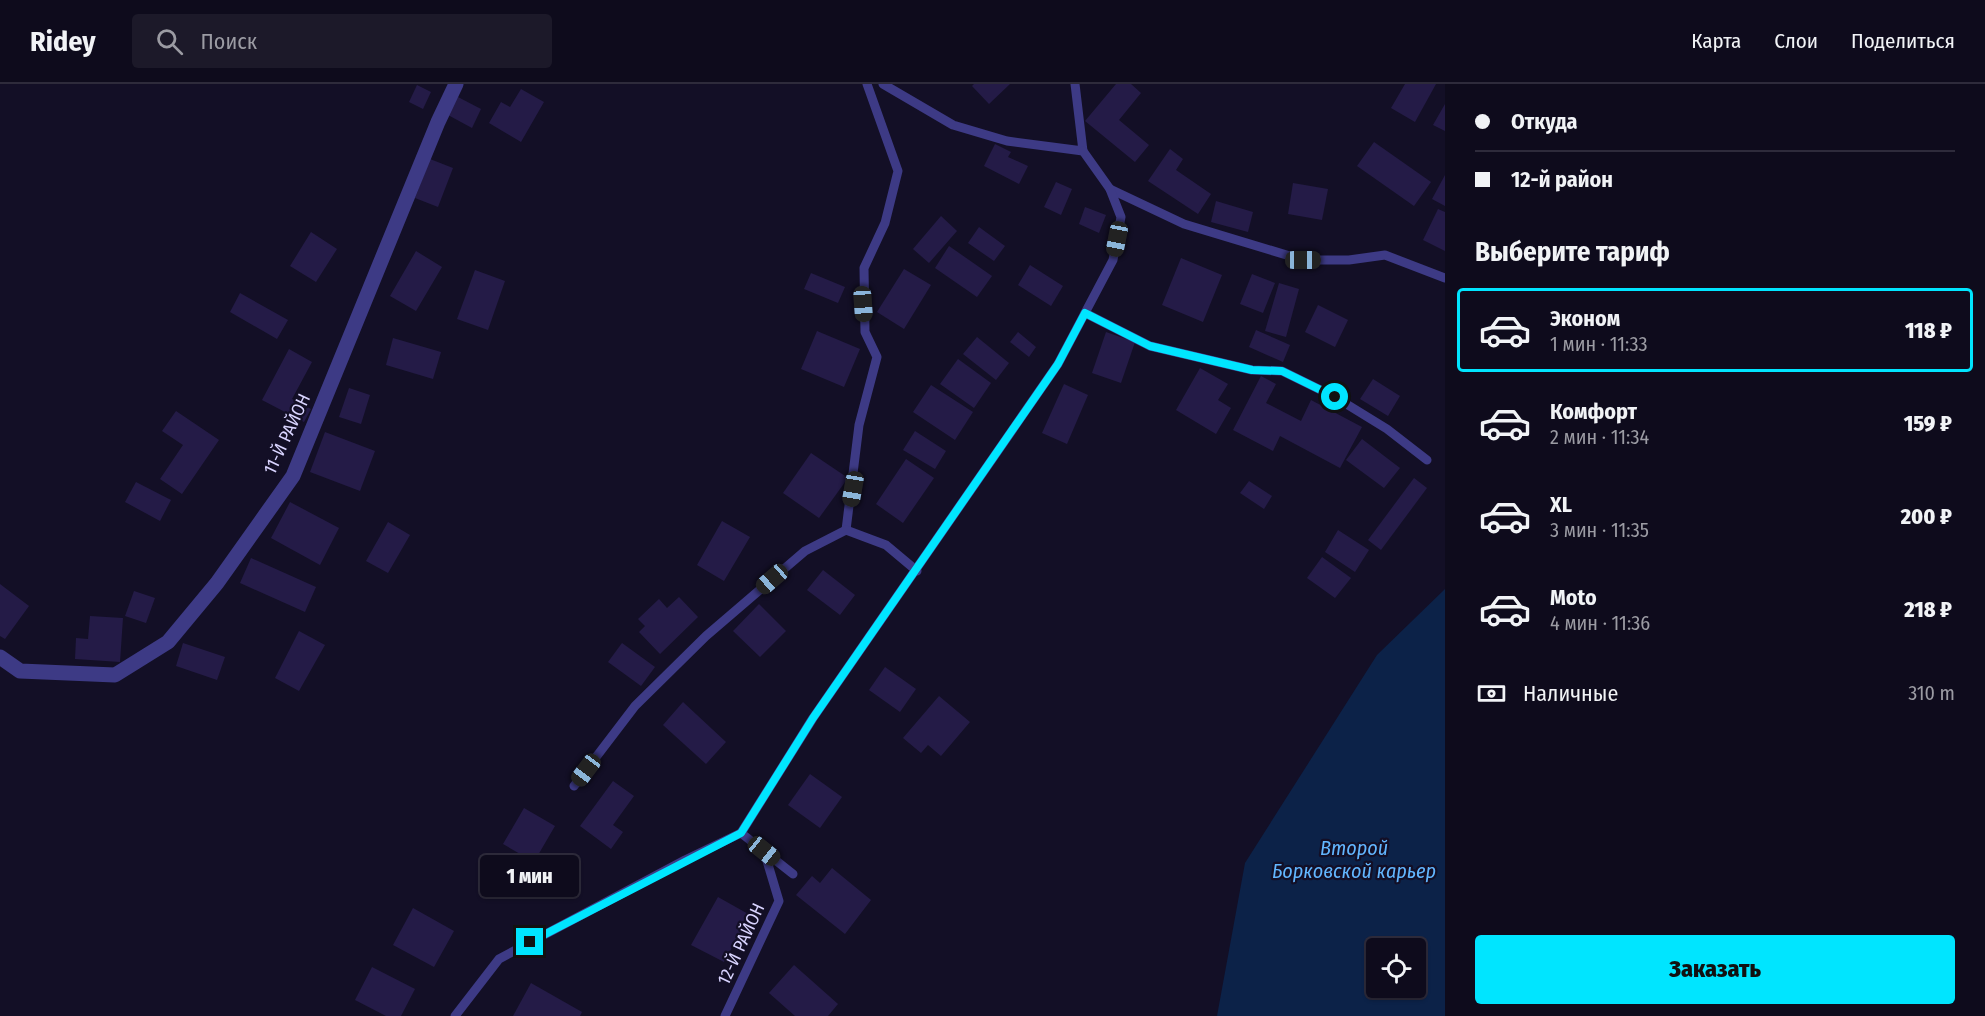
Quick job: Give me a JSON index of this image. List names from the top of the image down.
{
  "streets": {
    "street": ["11-Й РАЙОН"],
    "lane": ["12-Й РАЙОН"]
  },
  "water": ["Второй Борковской карьер"],
  "page": {
    "header": "Ridey",
    "search": "Поиск",
    "nav": ["Карта", "Слои", "Поделиться"],
    "banner": ["Откуда", "12-й район"],
    "heading": "Выберите тариф",
    "list": [
      {
        "name": "Эконом",
        "note": "1 мин · 11:33",
        "value": "118 ₽"
      },
      {
        "name": "Комфорт",
        "note": "2 мин · 11:34",
        "value": "159 ₽"
      },
      {
        "name": "XL",
        "note": "3 мин · 11:35",
        "value": "200 ₽"
      },
      {
        "name": "Moto",
        "note": "4 мин · 11:36",
        "value": "218 ₽"
      }
    ],
    "pay": ["Наличные", "310 m"],
    "bubble": "1 мин",
    "buttons": "Заказать"
  }
}
